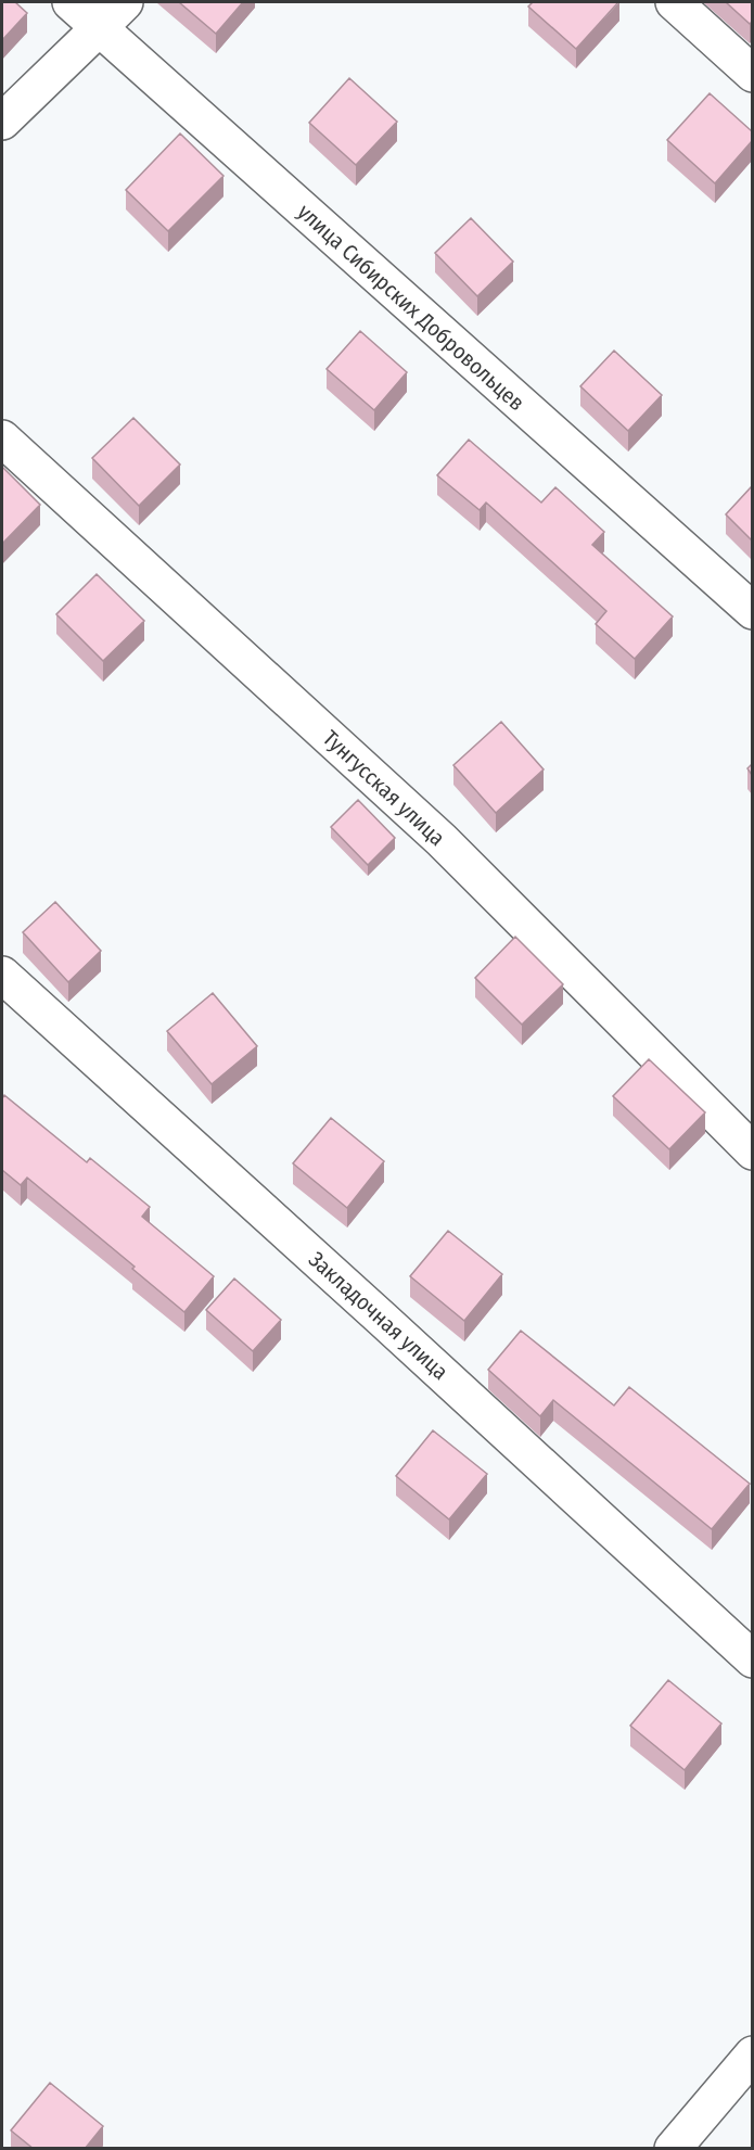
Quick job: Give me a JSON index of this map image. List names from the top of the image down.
{
  "streets": {
    "street": ["улица Сибирских Добровольцев", "Тунгусская улица", "Закладочная улица"]
  }
}
